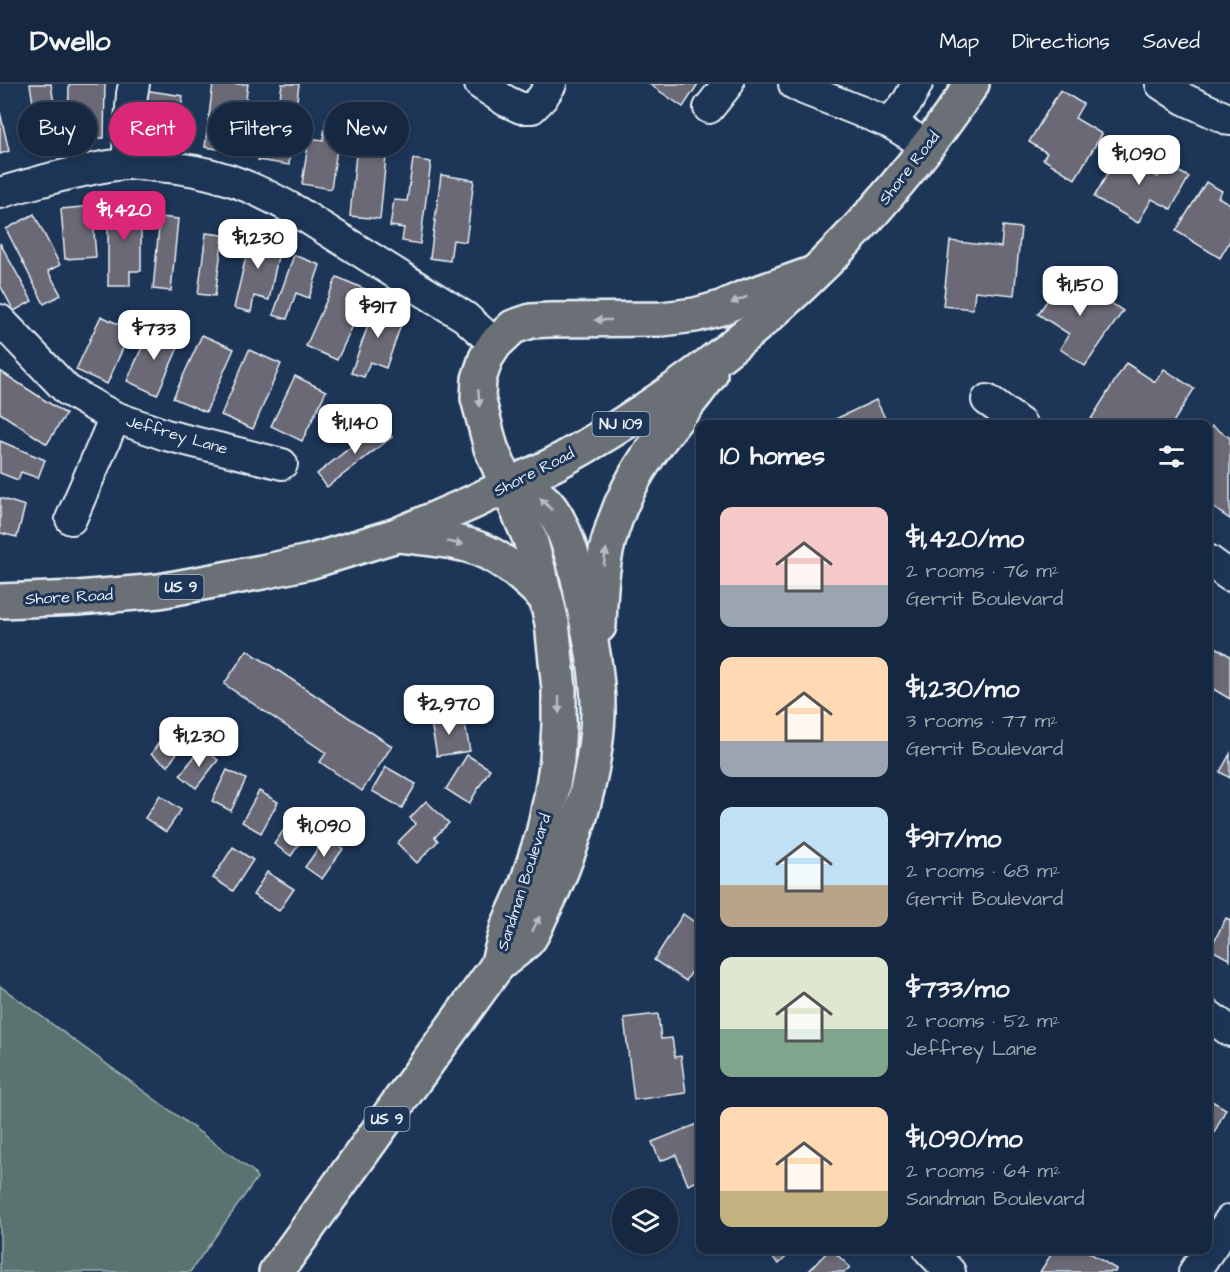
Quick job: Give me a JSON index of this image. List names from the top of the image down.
{
  "streets": {
    "main road": [
      "Shore Road",
      "NJ 109",
      "US 9",
      "Sandman Boulevard"
    ],
    "street": ["Jeffrey Lane"]
  },
  "crossings": [
    ["Shore Road", "US 9"],
    ["Shore Road", "Sandman Boulevard"],
    ["US 9", "Sandman Boulevard"]
  ],
  "page": {
    "header": "Dwello",
    "nav": ["Map", "Directions", "Saved"],
    "chip": [
      "Buy",
      "Rent",
      "Filters",
      "New"
    ],
    "price": [
      "$1,090",
      "$1,420",
      "$1,230",
      "$1,150",
      "$917",
      "$733",
      "$1,140",
      "$2,970",
      "$1,230",
      "$1,090"
    ],
    "heading": "10 homes",
    "list": [
      {
        "name": "$1,420/mo",
        "note": "2 rooms · 76 m² · Gerrit Boulevard"
      },
      {
        "name": "$1,230/mo",
        "note": "3 rooms · 77 m² · Gerrit Boulevard"
      },
      {
        "name": "$917/mo",
        "note": "2 rooms · 68 m² · Gerrit Boulevard"
      },
      {
        "name": "$733/mo",
        "note": "2 rooms · 52 m² · Jeffrey Lane"
      },
      {
        "name": "$1,090/mo",
        "note": "2 rooms · 64 m² · Sandman Boulevard"
      }
    ]
  }
}
